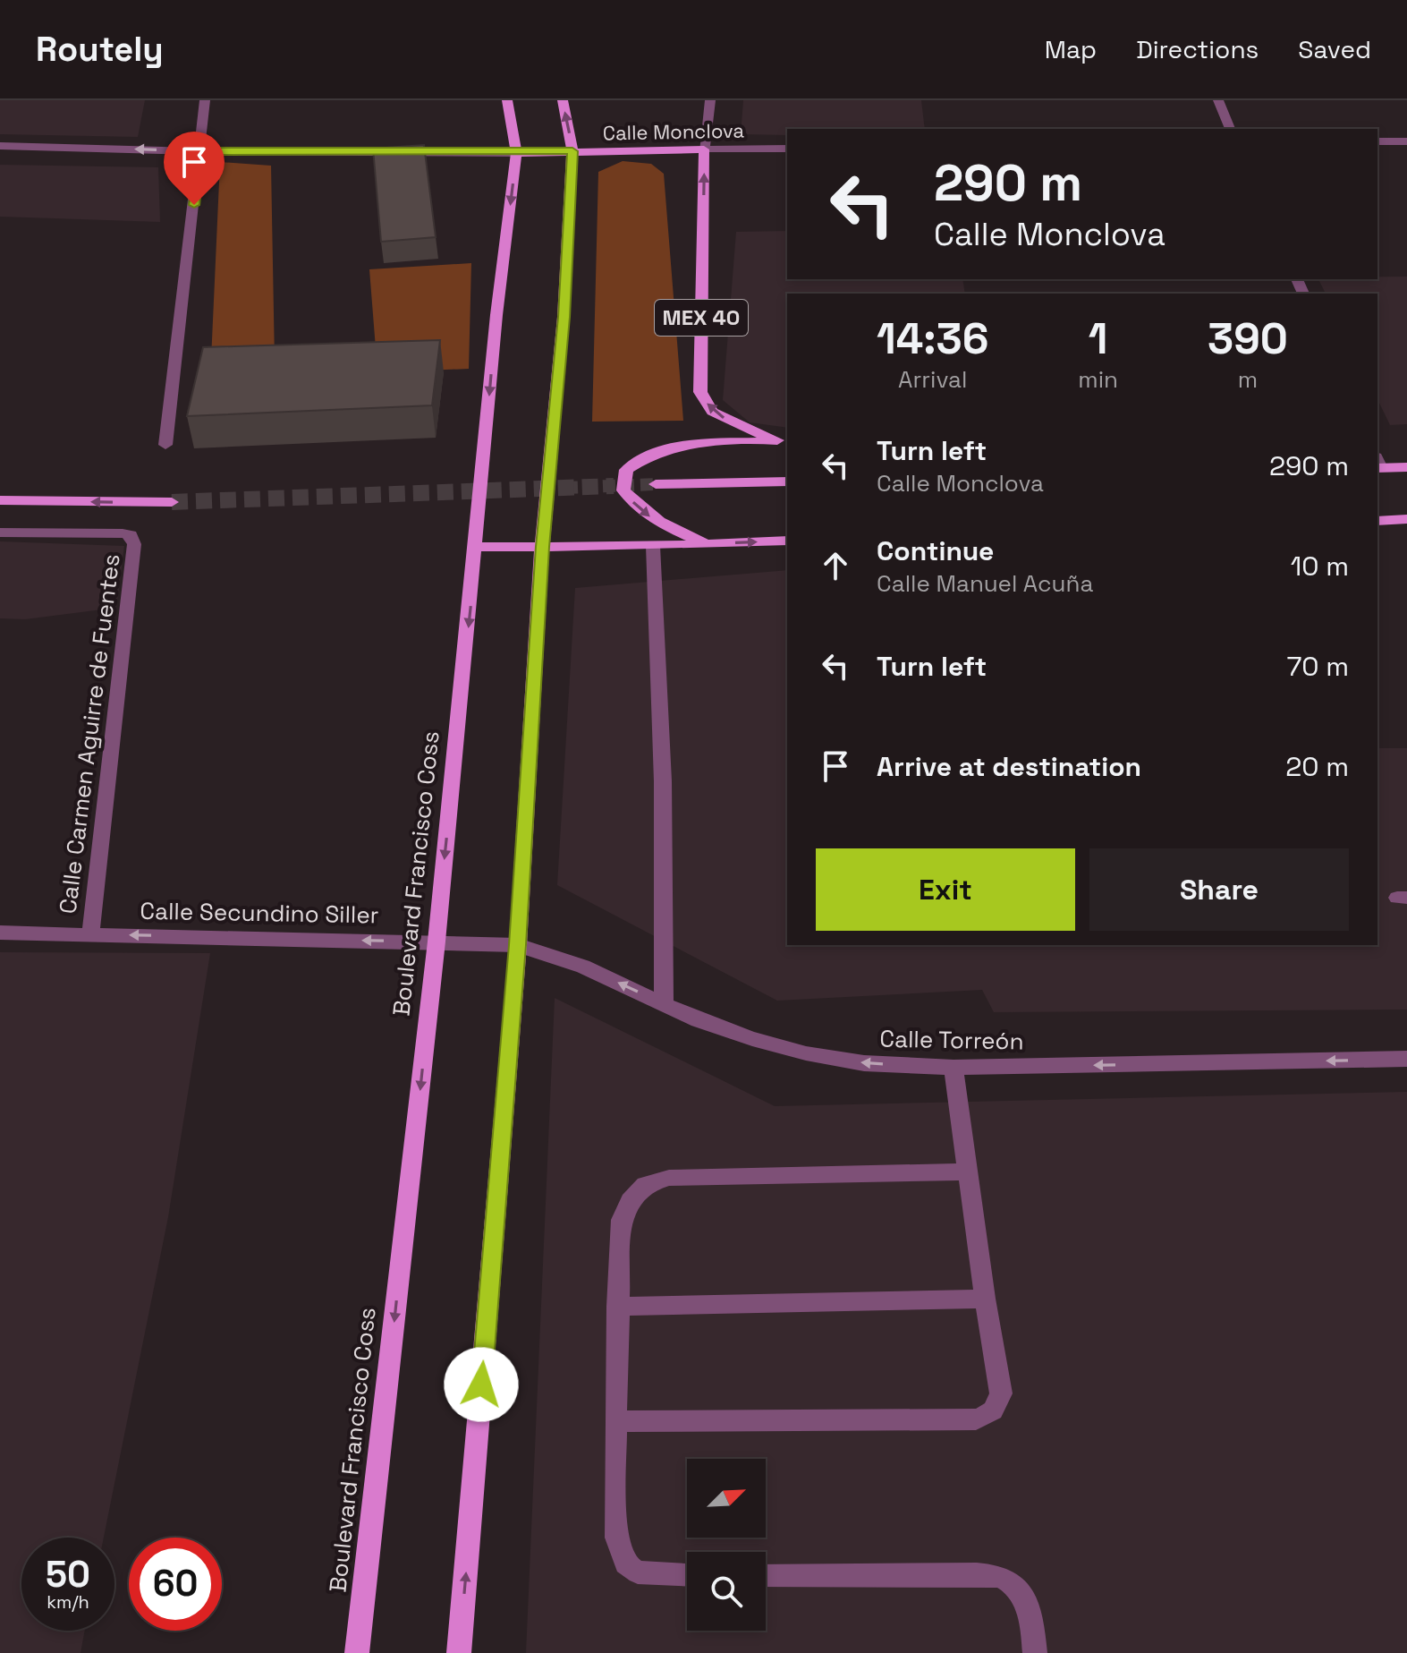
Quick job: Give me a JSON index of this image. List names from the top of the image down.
{
  "streets": {
    "main road": ["Calle Monclova", "MEX 40", "Boulevard Francisco Coss"],
    "street": ["Calle Carmen Aguirre de Fuentes", "Calle Secundino Siller", "Calle Torreón"]
  },
  "crossings": [
    ["Calle Monclova", "MEX 40"],
    ["Calle Monclova", "Boulevard Francisco Coss"],
    ["Calle Carmen Aguirre de Fuentes", "Calle Secundino Siller"],
    ["Boulevard Francisco Coss", "Calle Secundino Siller"],
    ["Calle Secundino Siller", "Calle Torreón"]
  ],
  "one_way": ["Calle Secundino Siller", "Calle Torreón"],
  "north": "top right",
  "page": {
    "header": "Routely",
    "nav": ["Map", "Directions", "Saved"],
    "turn": ["290 m", "Calle Monclova"],
    "eta": [
      "14:36",
      "Arrival",
      "1",
      "min",
      "390",
      "m"
    ],
    "list": [
      {
        "name": "Turn left",
        "note": "Calle Monclova",
        "value": "290 m"
      },
      {
        "name": "Continue",
        "note": "Calle Manuel Acuña",
        "value": "10 m"
      },
      {
        "name": "Turn left",
        "value": "70 m"
      },
      {
        "name": "Arrive at destination",
        "value": "20 m"
      }
    ],
    "buttons": ["Exit", "Share"],
    "speed": "50 km/h",
    "limit": "60"
  }
}
